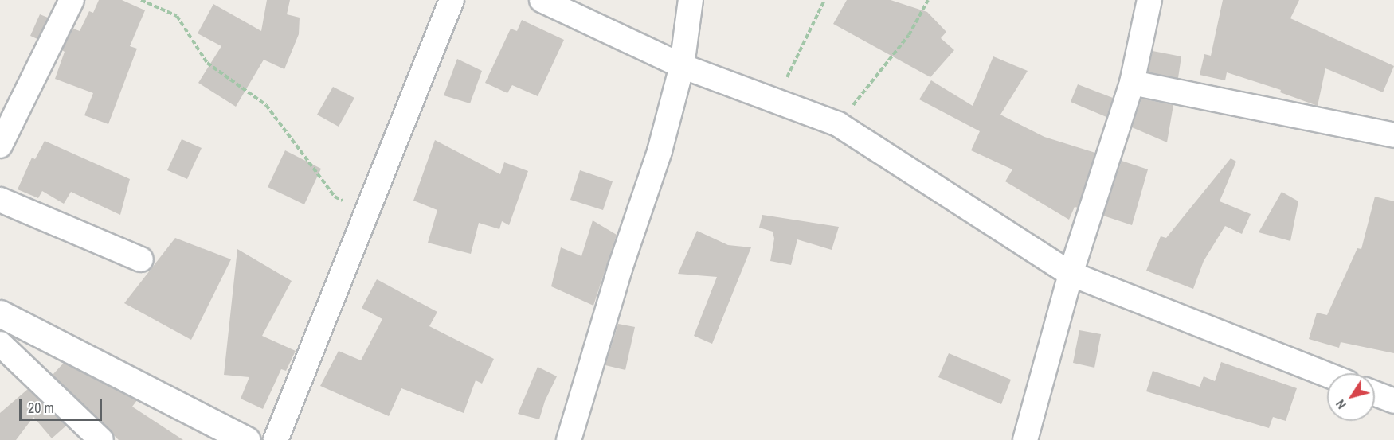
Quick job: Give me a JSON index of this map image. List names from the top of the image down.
{
  "scale_bar": "20 m",
  "north": "bottom left"
}
